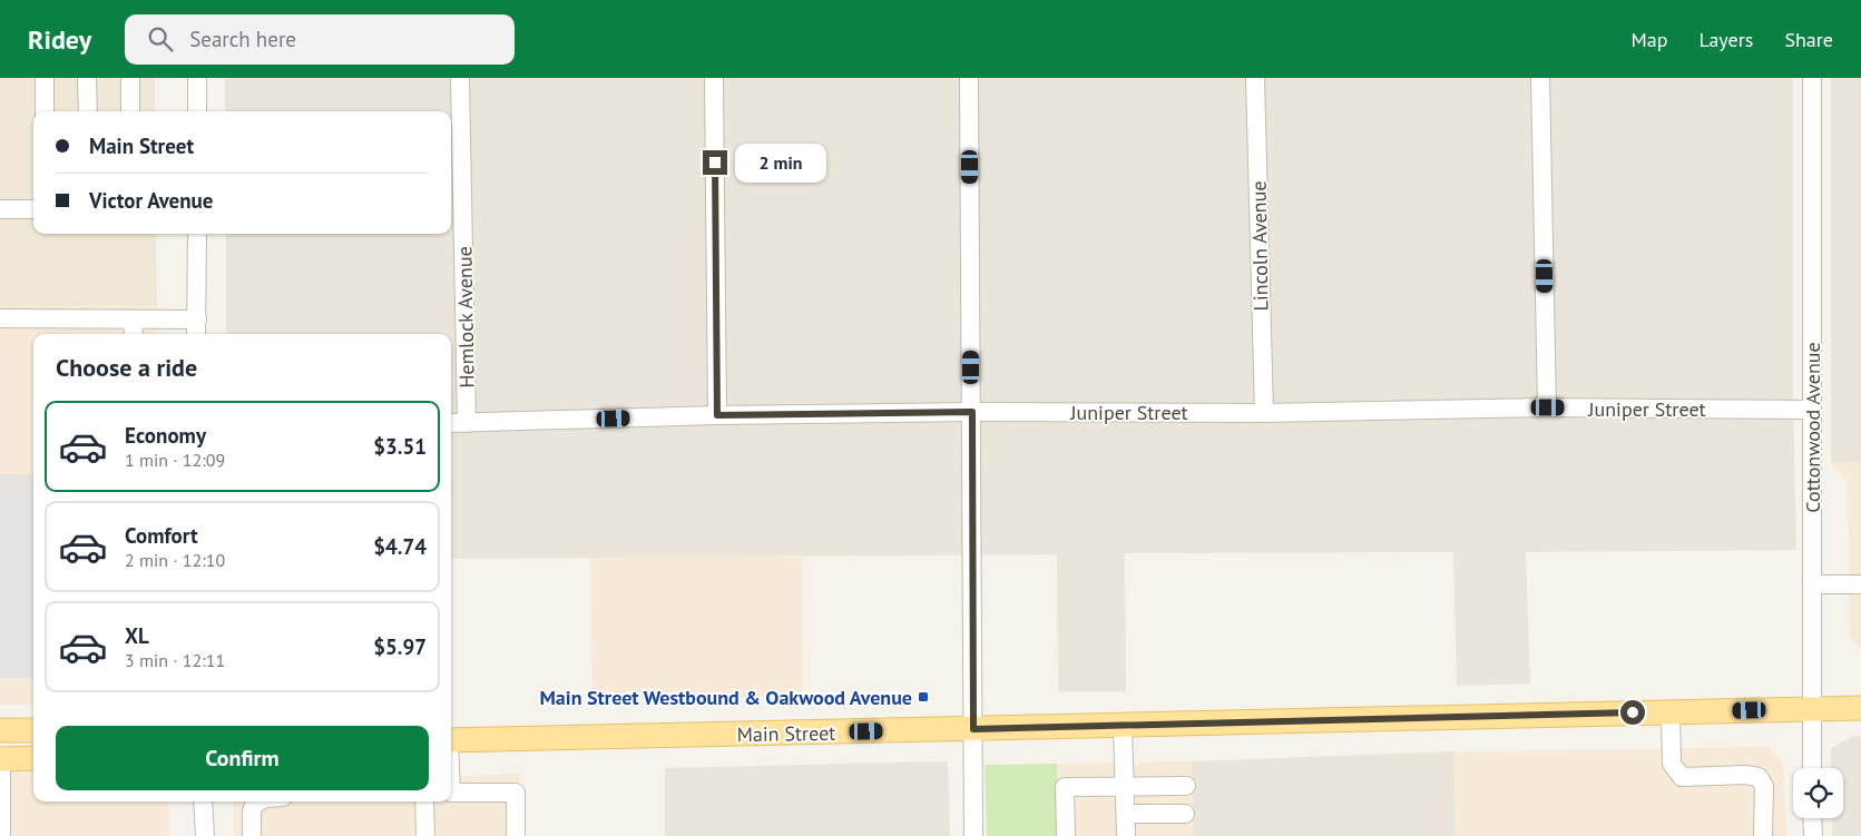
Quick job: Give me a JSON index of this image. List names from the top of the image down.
{
  "streets": {
    "main road": ["Main Street"],
    "street": [
      "Lincoln Avenue",
      "Hemlock Avenue",
      "Juniper Street",
      "Cottonwood Avenue"
    ]
  },
  "crossings": [
    ["Lincoln Avenue", "Juniper Street"],
    ["Hemlock Avenue", "Juniper Street"],
    ["Juniper Street", "Cottonwood Avenue"],
    ["Cottonwood Avenue", "Main Street"]
  ],
  "places": {
    "transit": ["Main Street Westbound & Oakwood Avenue"]
  },
  "page": {
    "header": "Ridey",
    "search": "Search here",
    "nav": ["Map", "Layers", "Share"],
    "banner": ["Main Street", "Victor Avenue"],
    "bubble": "2 min",
    "heading": "Choose a ride",
    "list": [
      {
        "name": "Economy",
        "note": "1 min · 12:09",
        "value": "$3.51"
      },
      {
        "name": "Comfort",
        "note": "2 min · 12:10",
        "value": "$4.74"
      },
      {
        "name": "XL",
        "note": "3 min · 12:11",
        "value": "$5.97"
      }
    ],
    "buttons": "Confirm"
  }
}
